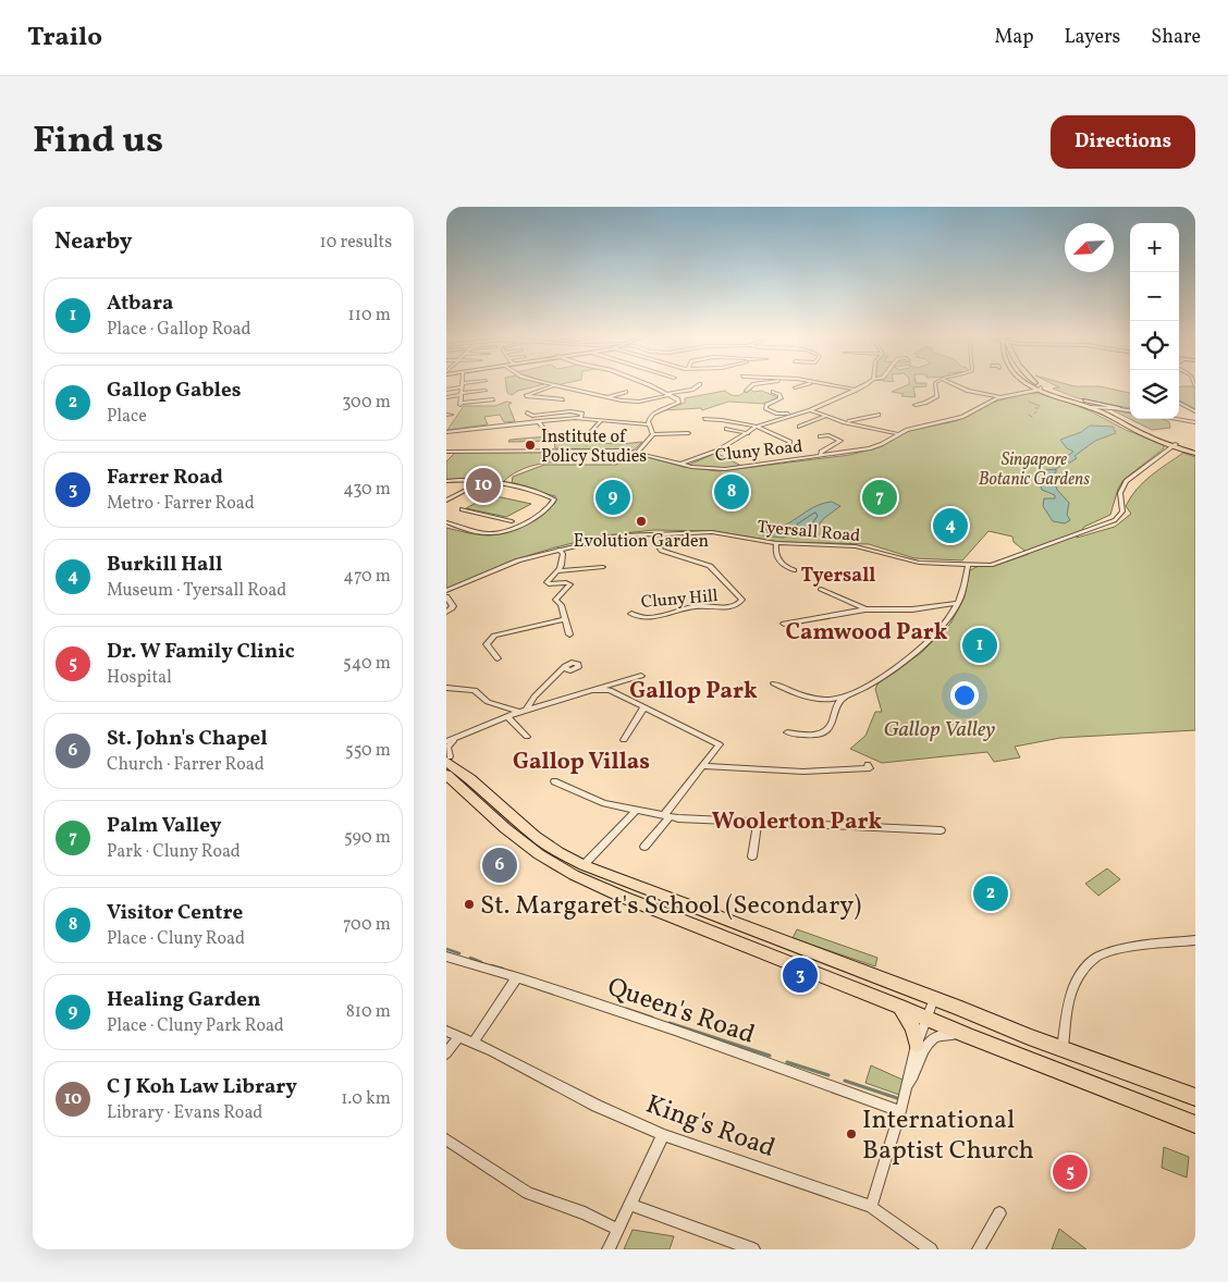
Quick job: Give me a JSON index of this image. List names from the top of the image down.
{
  "streets": {
    "street": [
      "Cluny Road",
      "Tyersall Road",
      "Cluny Hill",
      "Queen's Road",
      "King's Road"
    ]
  },
  "crossings": [
    ["Tyersall Road", "Cluny Hill"]
  ],
  "districts": [
    "Tyersall",
    "Camwood Park",
    "Gallop Park",
    "Gallop Villas",
    "Woolerton Park"
  ],
  "parks": ["Singapore Botanic Gardens", "Gallop Valley"],
  "places": [
    "Institute of Policy Studies",
    "Evolution Garden",
    "St. Margaret's School (Secondary)",
    "International Baptist Church"
  ],
  "north": "bottom left",
  "page": {
    "header": "Trailo",
    "nav": ["Map", "Layers", "Share"],
    "title": "Find us",
    "buttons": "Directions",
    "heading": ["Nearby", "10 results"],
    "map_buttons": ["+", "−"],
    "list": [
      {
        "mark": "1",
        "name": "Atbara",
        "note": "Place · Gallop Road",
        "value": "110 m"
      },
      {
        "mark": "2",
        "name": "Gallop Gables",
        "note": "Place",
        "value": "300 m"
      },
      {
        "mark": "3",
        "name": "Farrer Road",
        "note": "Metro · Farrer Road",
        "value": "430 m"
      },
      {
        "mark": "4",
        "name": "Burkill Hall",
        "note": "Museum · Tyersall Road",
        "value": "470 m"
      },
      {
        "mark": "5",
        "name": "Dr. W Family Clinic",
        "note": "Hospital",
        "value": "540 m"
      },
      {
        "mark": "6",
        "name": "St. John's Chapel",
        "note": "Church · Farrer Road",
        "value": "550 m"
      },
      {
        "mark": "7",
        "name": "Palm Valley",
        "note": "Park · Cluny Road",
        "value": "590 m"
      },
      {
        "mark": "8",
        "name": "Visitor Centre",
        "note": "Place · Cluny Road",
        "value": "700 m"
      },
      {
        "mark": "9",
        "name": "Healing Garden",
        "note": "Place · Cluny Park Road",
        "value": "810 m"
      },
      {
        "mark": "10",
        "name": "C J Koh Law Library",
        "note": "Library · Evans Road",
        "value": "1.0 km"
      }
    ],
    "pins": [
      "10",
      "8",
      "7",
      "9",
      "4",
      "1",
      "6",
      "2",
      "3",
      "5"
    ]
  }
}
